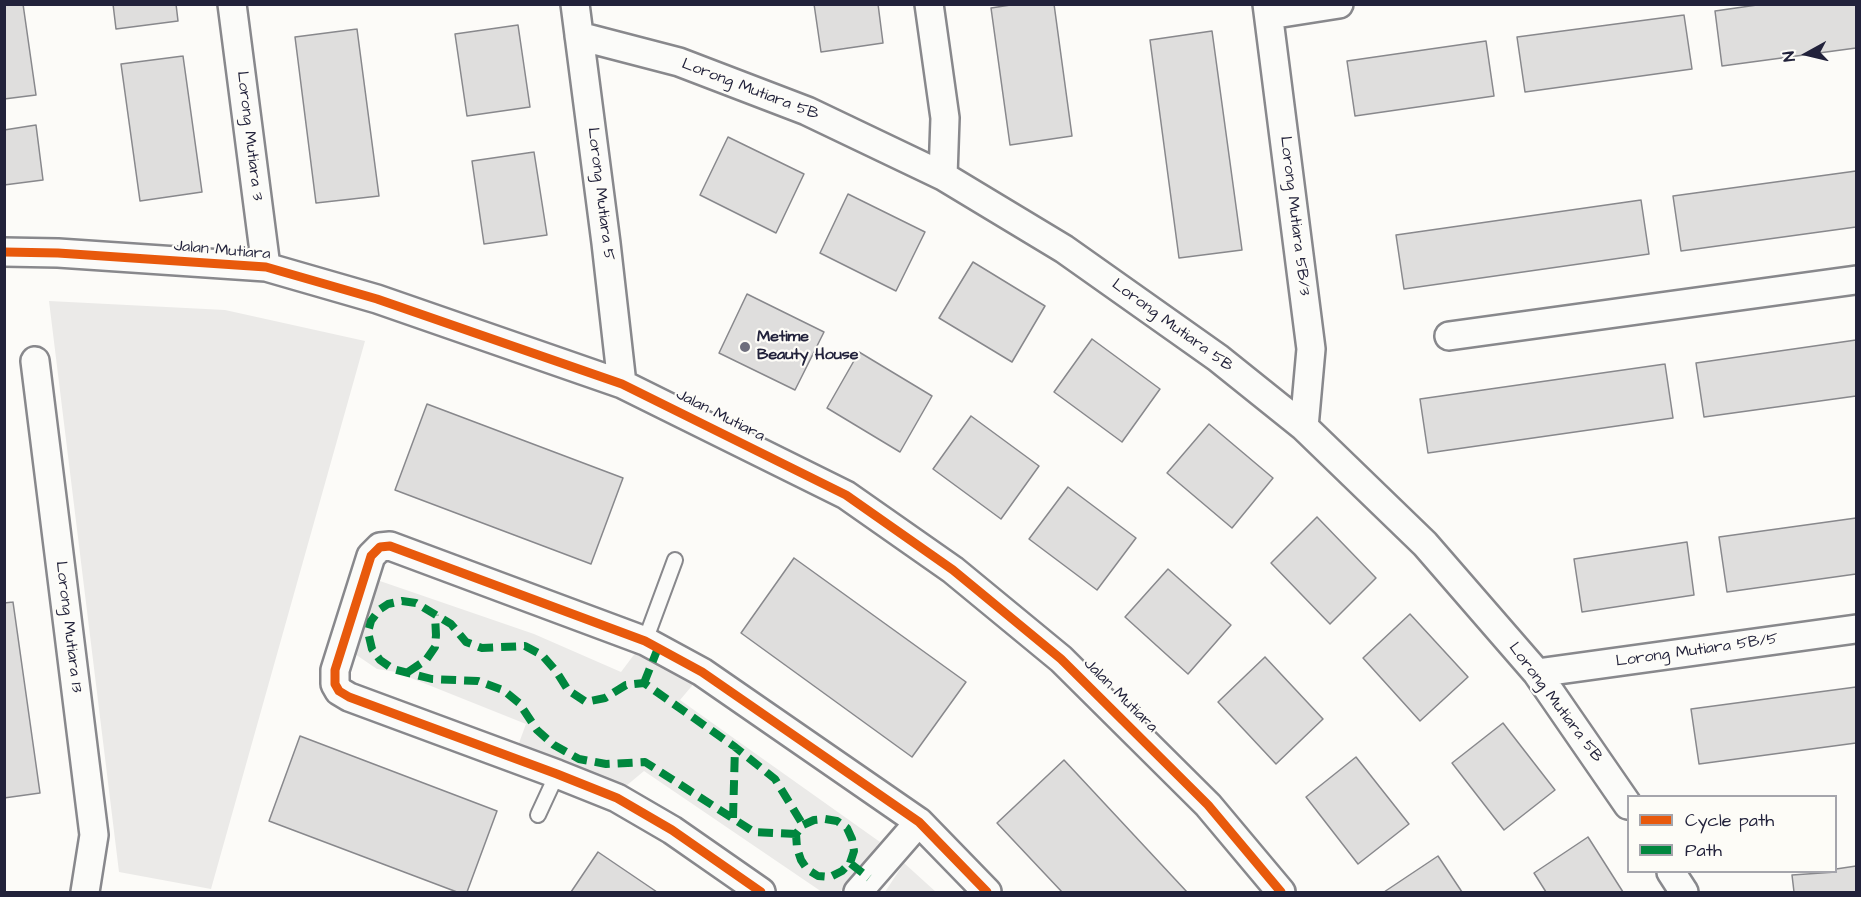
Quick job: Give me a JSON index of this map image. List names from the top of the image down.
{
  "streets": {
    "street": [
      "Lorong Mutiara 5B",
      "Lorong Mutiara 3",
      "Lorong Mutiara 5",
      "Lorong Mutiara 5B/3",
      "Jalan Mutiara",
      "Lorong Mutiara 13",
      "Lorong Mutiara 5B/5"
    ]
  },
  "crossings": [
    ["Lorong Mutiara 5B", "Lorong Mutiara 5"],
    ["Lorong Mutiara 5B", "Lorong Mutiara 5B/3"],
    ["Lorong Mutiara 5B", "Lorong Mutiara 5B/5"],
    ["Lorong Mutiara 3", "Jalan Mutiara"],
    ["Lorong Mutiara 5", "Jalan Mutiara"]
  ],
  "places": ["Metime Beauty House"],
  "legend": ["Cycle path", "Path"],
  "north": "left"
}
